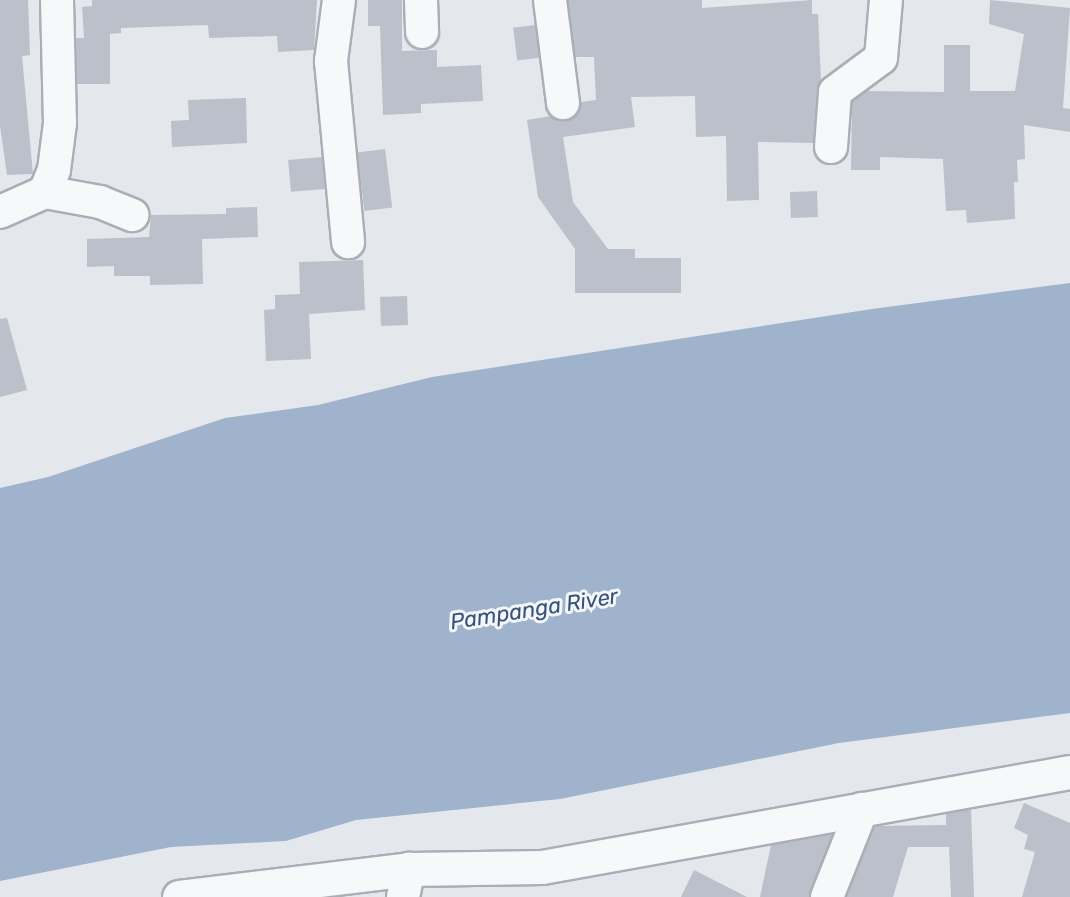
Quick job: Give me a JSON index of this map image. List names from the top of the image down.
{
  "water": ["Pampanga River"]
}
